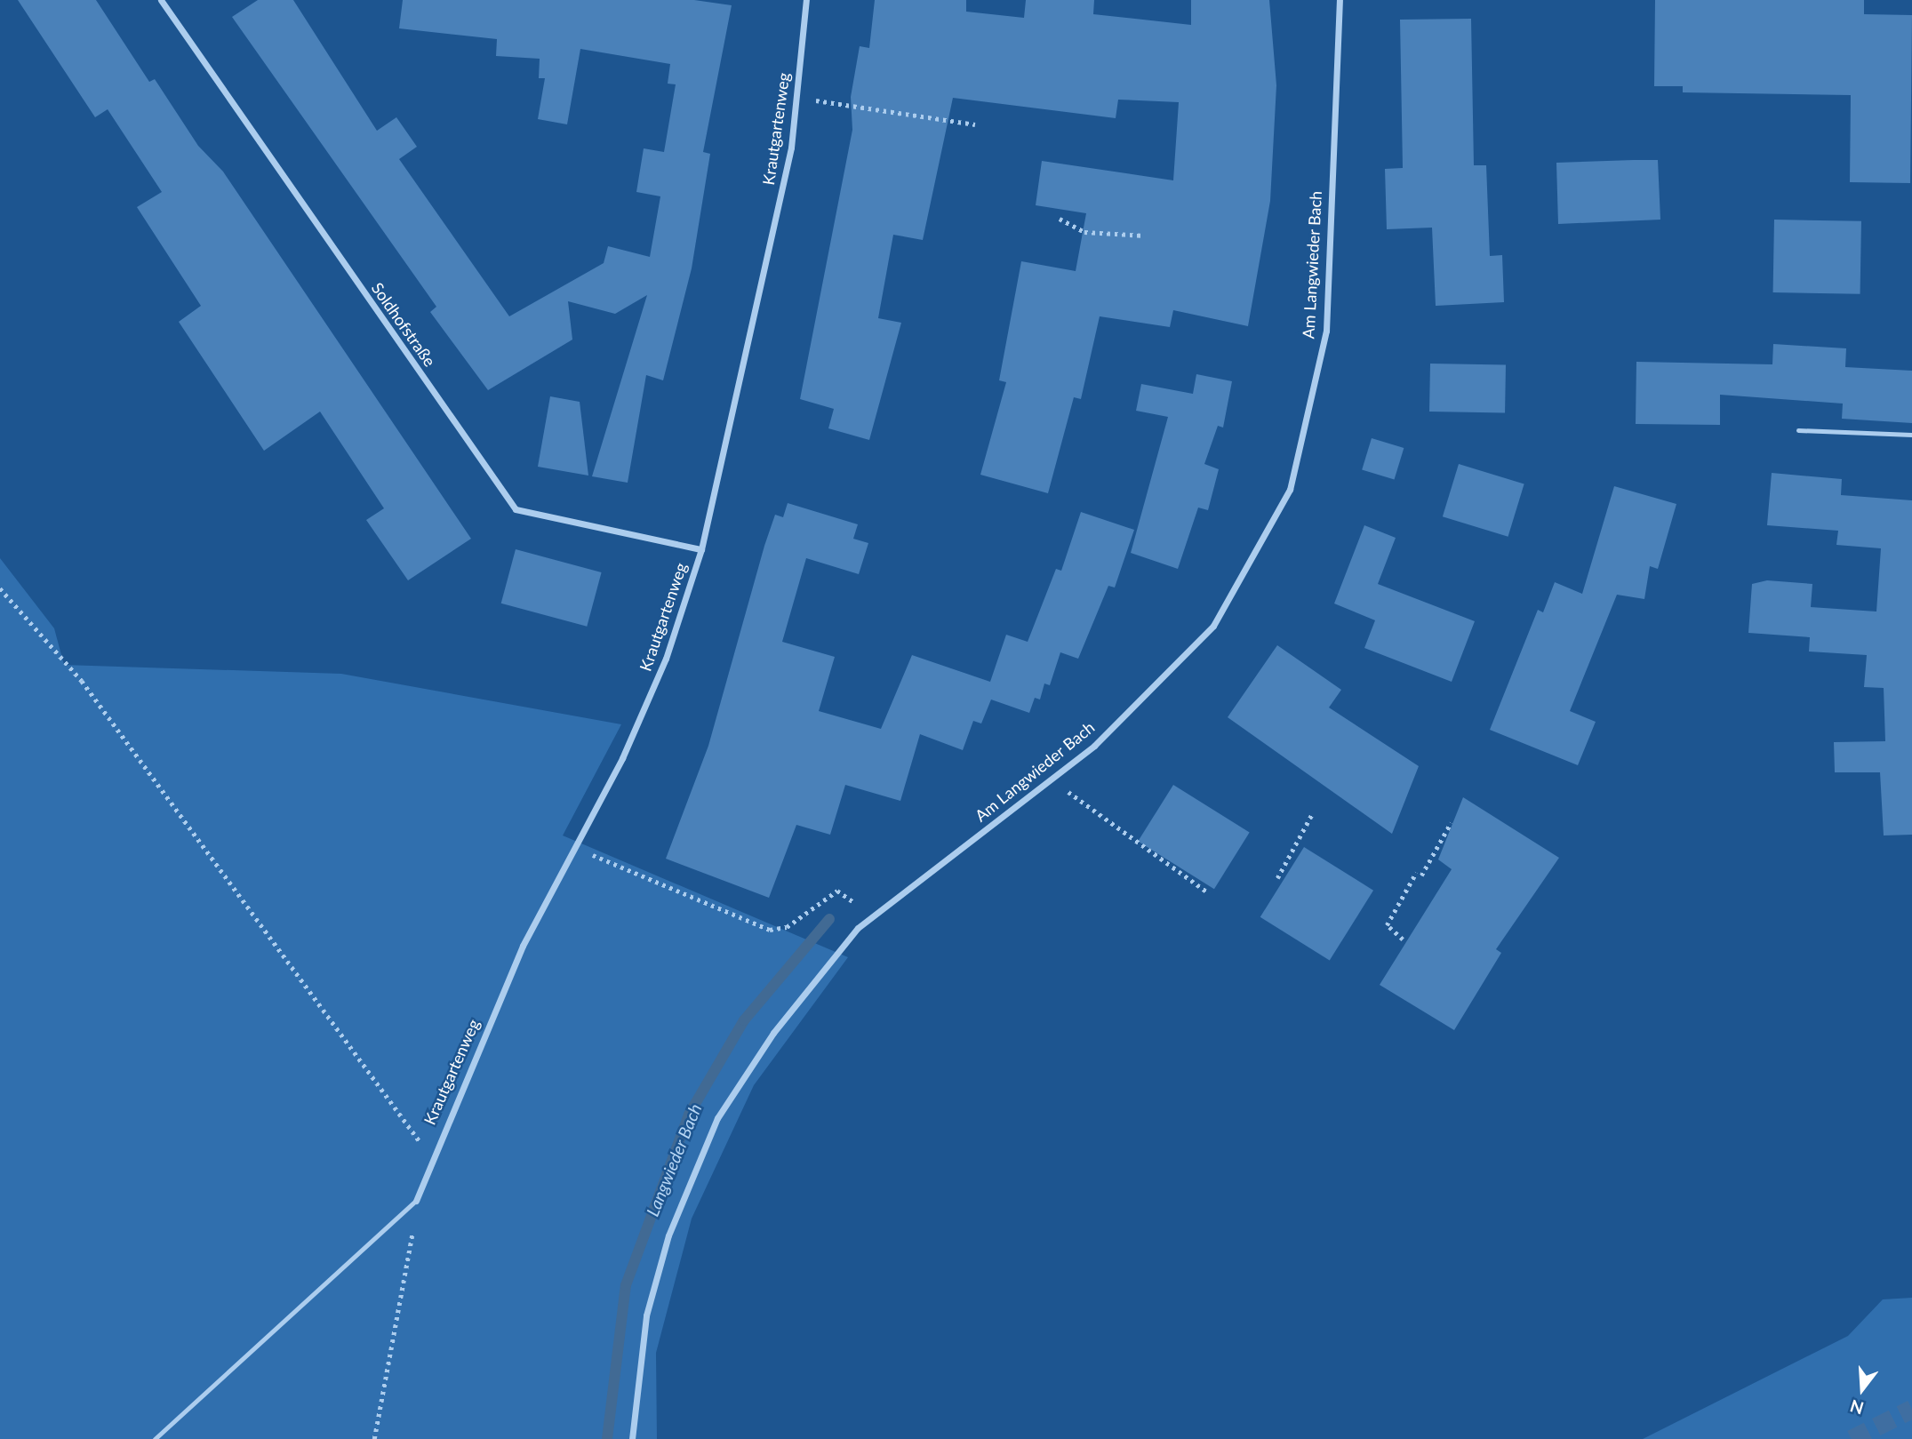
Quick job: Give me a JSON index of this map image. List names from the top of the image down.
{
  "streets": {
    "street": ["Krautgartenweg", "Am Langwieder Bach", "Soldhofstraße"]
  },
  "crossings": [
    ["Krautgartenweg", "Soldhofstraße"]
  ],
  "water": ["Langwieder Bach"],
  "north": "bottom"
}
